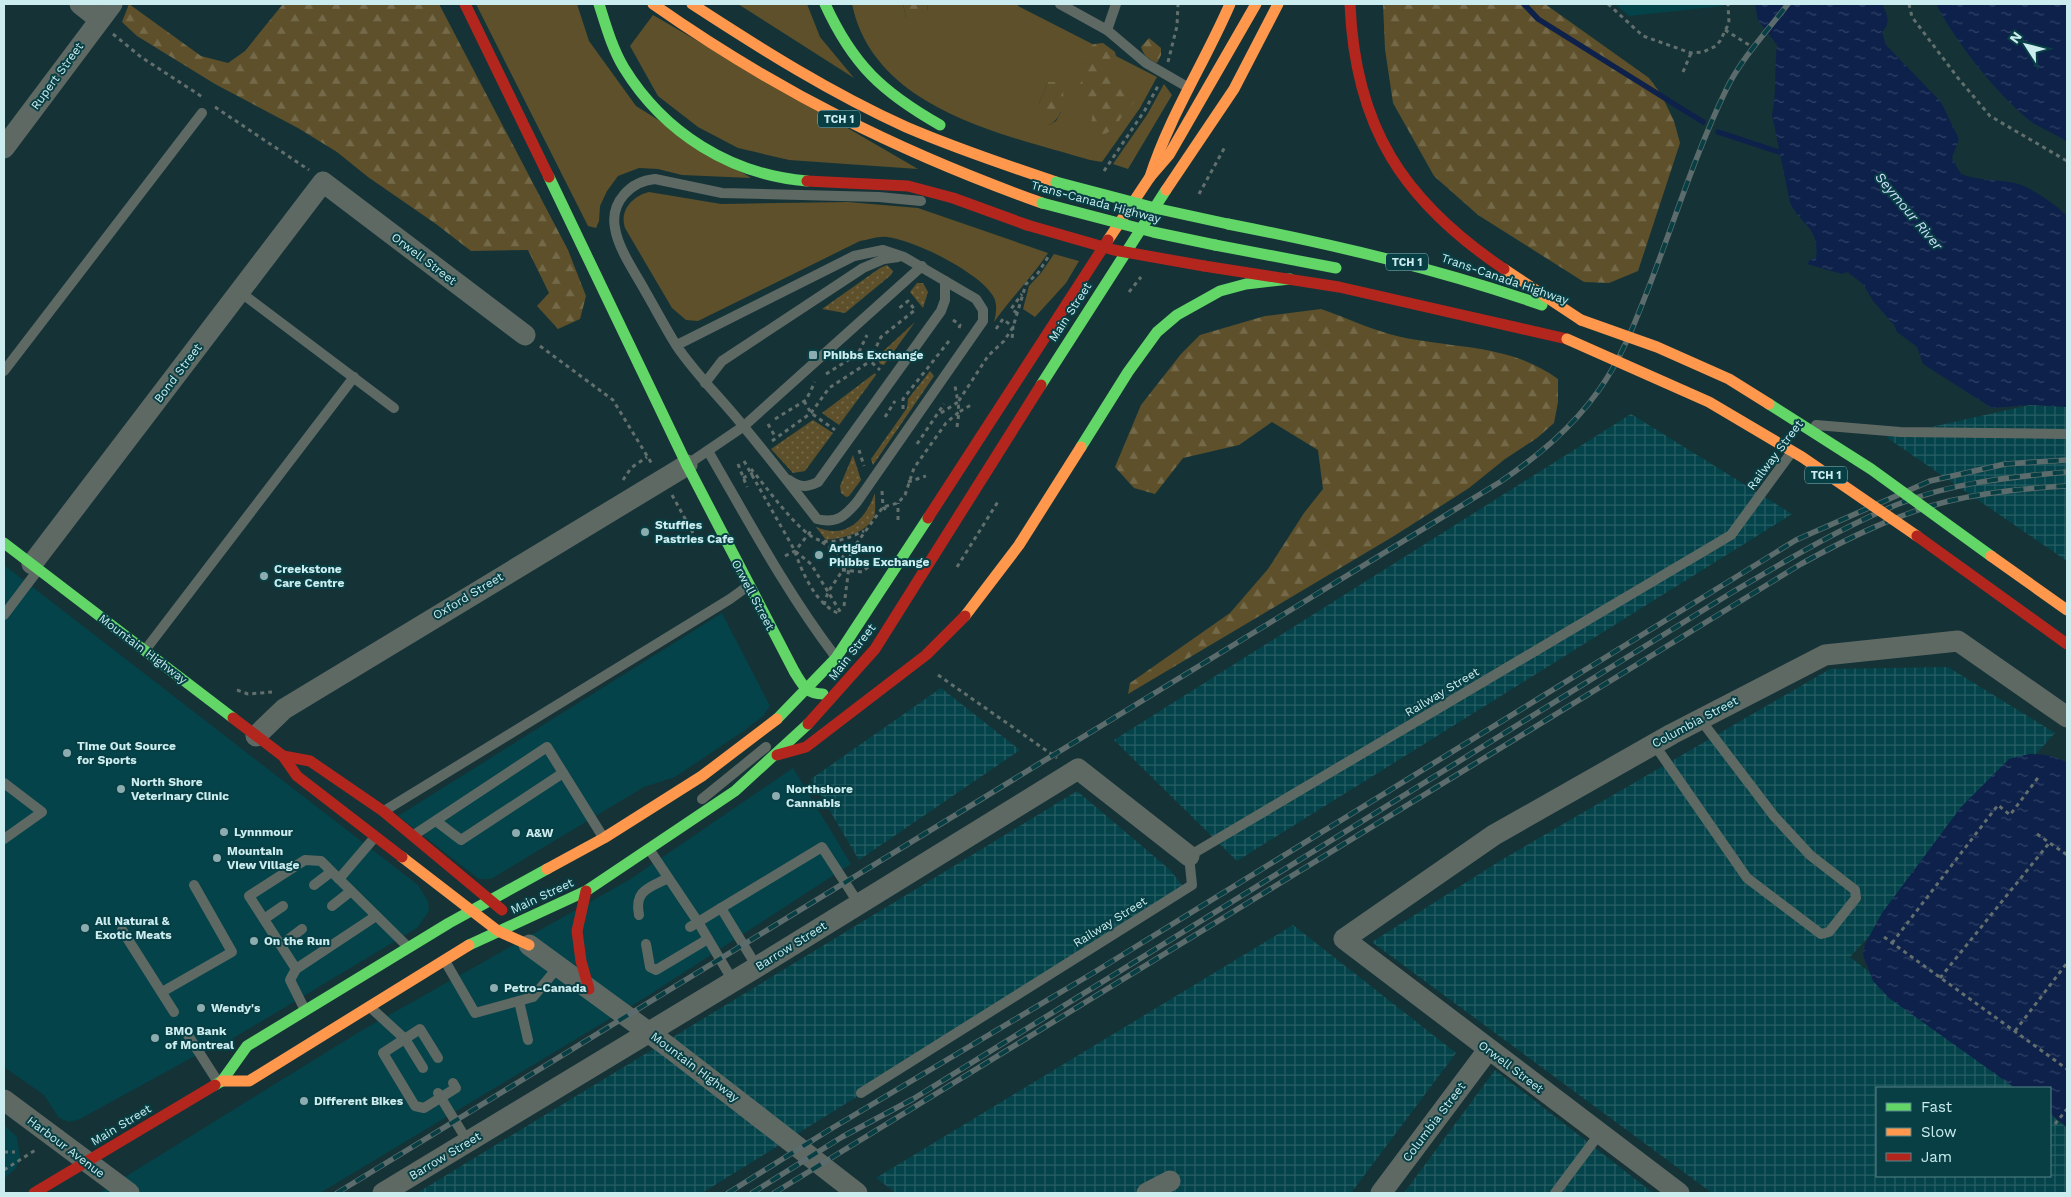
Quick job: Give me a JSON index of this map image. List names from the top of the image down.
{
  "streets": {
    "main road": [
      "TCH 1",
      "Trans-Canada Highway",
      "Orwell Street",
      "Main Street",
      "Mountain Highway"
    ],
    "street": [
      "Rupert Street",
      "Bond Street",
      "Oxford Street",
      "Columbia Street",
      "Barrow Street",
      "Harbour Avenue"
    ],
    "lane": ["Railway Street"]
  },
  "crossings": [
    ["TCH 1", "Trans-Canada Highway"],
    ["Orwell Street", "Main Street"],
    ["Orwell Street", "Bond Street"],
    ["Orwell Street", "Oxford Street"],
    ["Orwell Street", "Columbia Street"],
    ["Main Street", "Mountain Highway"],
    ["Main Street", "Harbour Avenue"],
    ["Bond Street", "Mountain Highway"],
    ["Oxford Street", "Mountain Highway"],
    ["Mountain Highway", "Barrow Street"]
  ],
  "water": ["Seymour River"],
  "places": {
    "transit": ["Phibbs Exchange"],
    "other": [
      "Stuffies Pastries Cafe",
      "Artigiano Phibbs Exchange",
      "Creekstone Care Centre",
      "Time Out Source for Sports",
      "North Shore Veterinary Clinic",
      "Northshore Cannabis",
      "Lynnmour",
      "A&W",
      "Mountain View Village",
      "All Natural & Exotic Meats",
      "On the Run",
      "Petro-Canada",
      "Wendy's",
      "BMO Bank of Montreal",
      "Different Bikes"
    ]
  },
  "legend": ["Fast", "Slow", "Jam"],
  "north": "top left"
}
